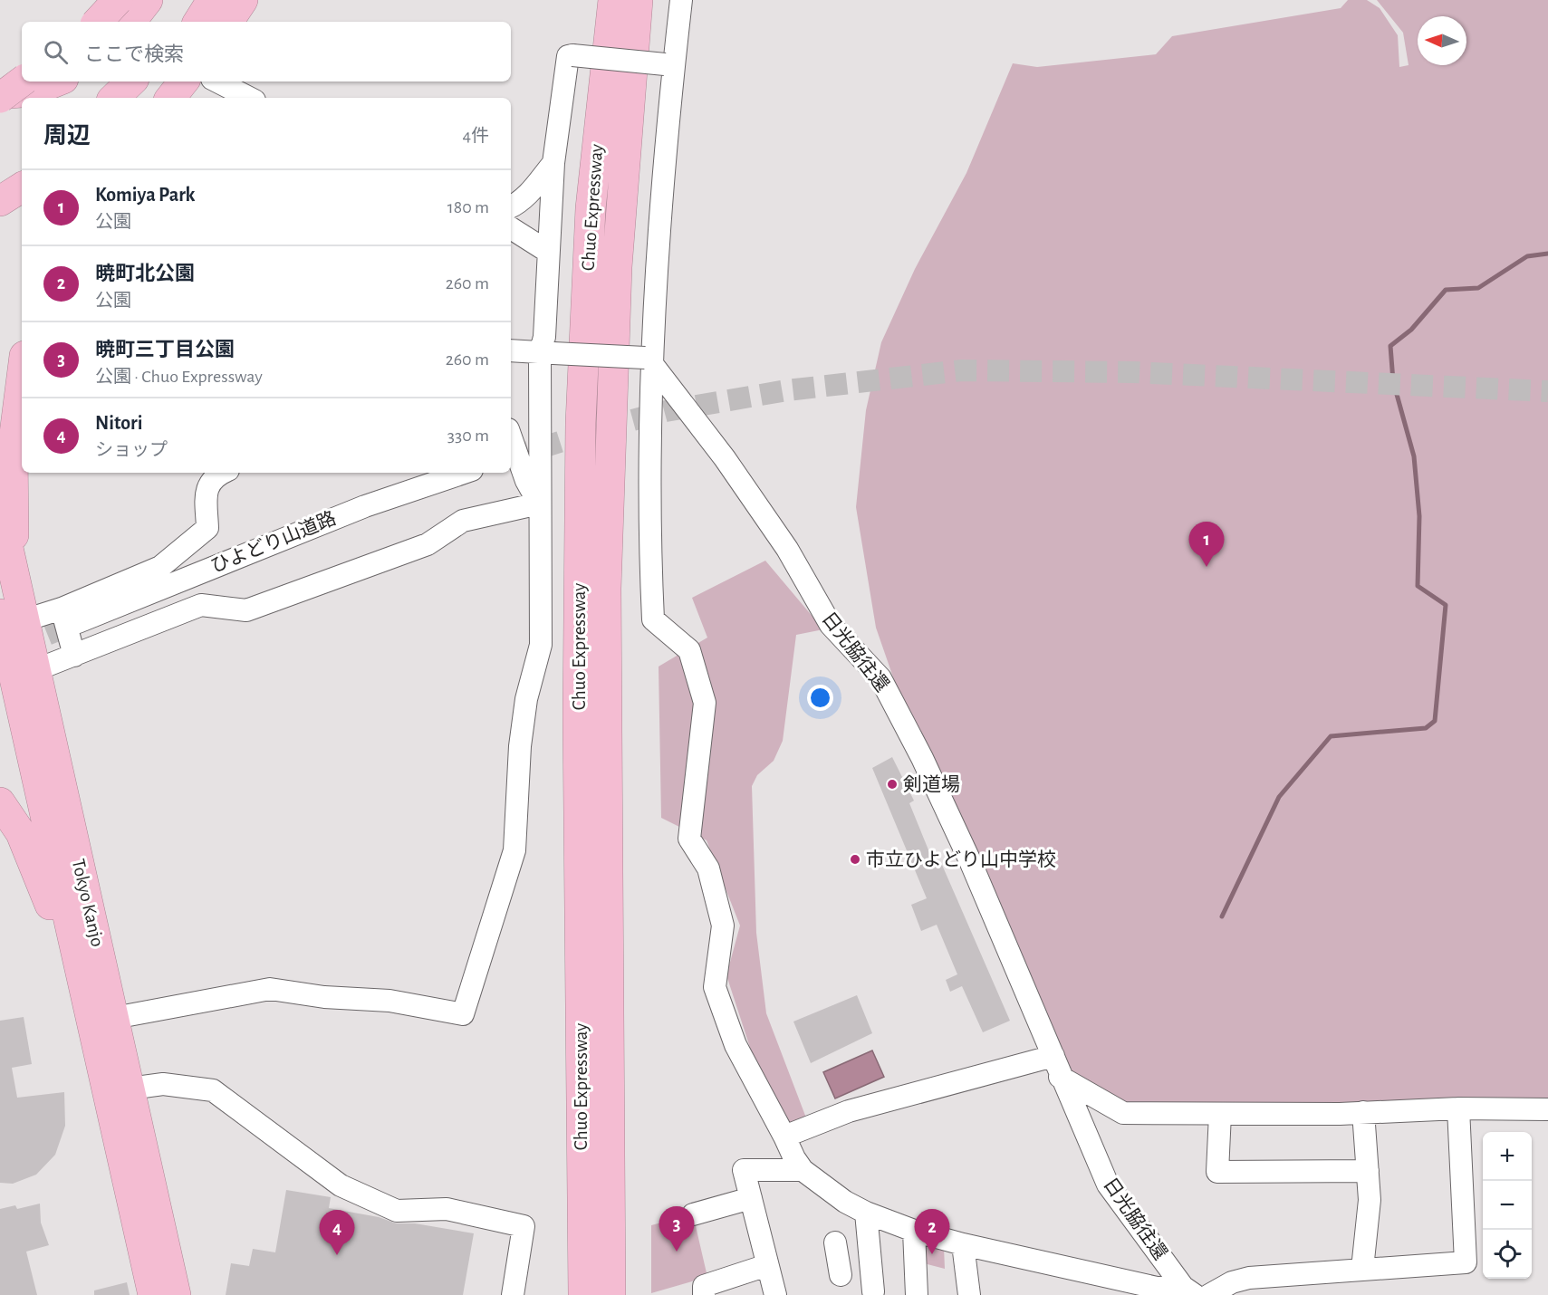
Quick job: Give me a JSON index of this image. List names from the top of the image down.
{
  "streets": {
    "highway": ["Chuo Expressway", "Tokyo Kanjo"],
    "street": ["ひよどり山道路", "日光脇往還"]
  },
  "places": ["剣道場", "市立ひよどり山中学校"],
  "north": "left",
  "page": {
    "search": "ここで検索",
    "heading": ["周辺", "4件"],
    "list": [
      {
        "mark": "1",
        "name": "Komiya Park",
        "note": "公園",
        "value": "180 m"
      },
      {
        "mark": "2",
        "name": "暁町北公園",
        "note": "公園",
        "value": "260 m"
      },
      {
        "mark": "3",
        "name": "暁町三丁目公園",
        "note": "公園 · Chuo Expressway",
        "value": "260 m"
      },
      {
        "mark": "4",
        "name": "Nitori",
        "note": "ショップ",
        "value": "330 m"
      }
    ],
    "pins": [
      "1",
      "3",
      "2",
      "4"
    ],
    "map_buttons": ["+", "−"]
  }
}
